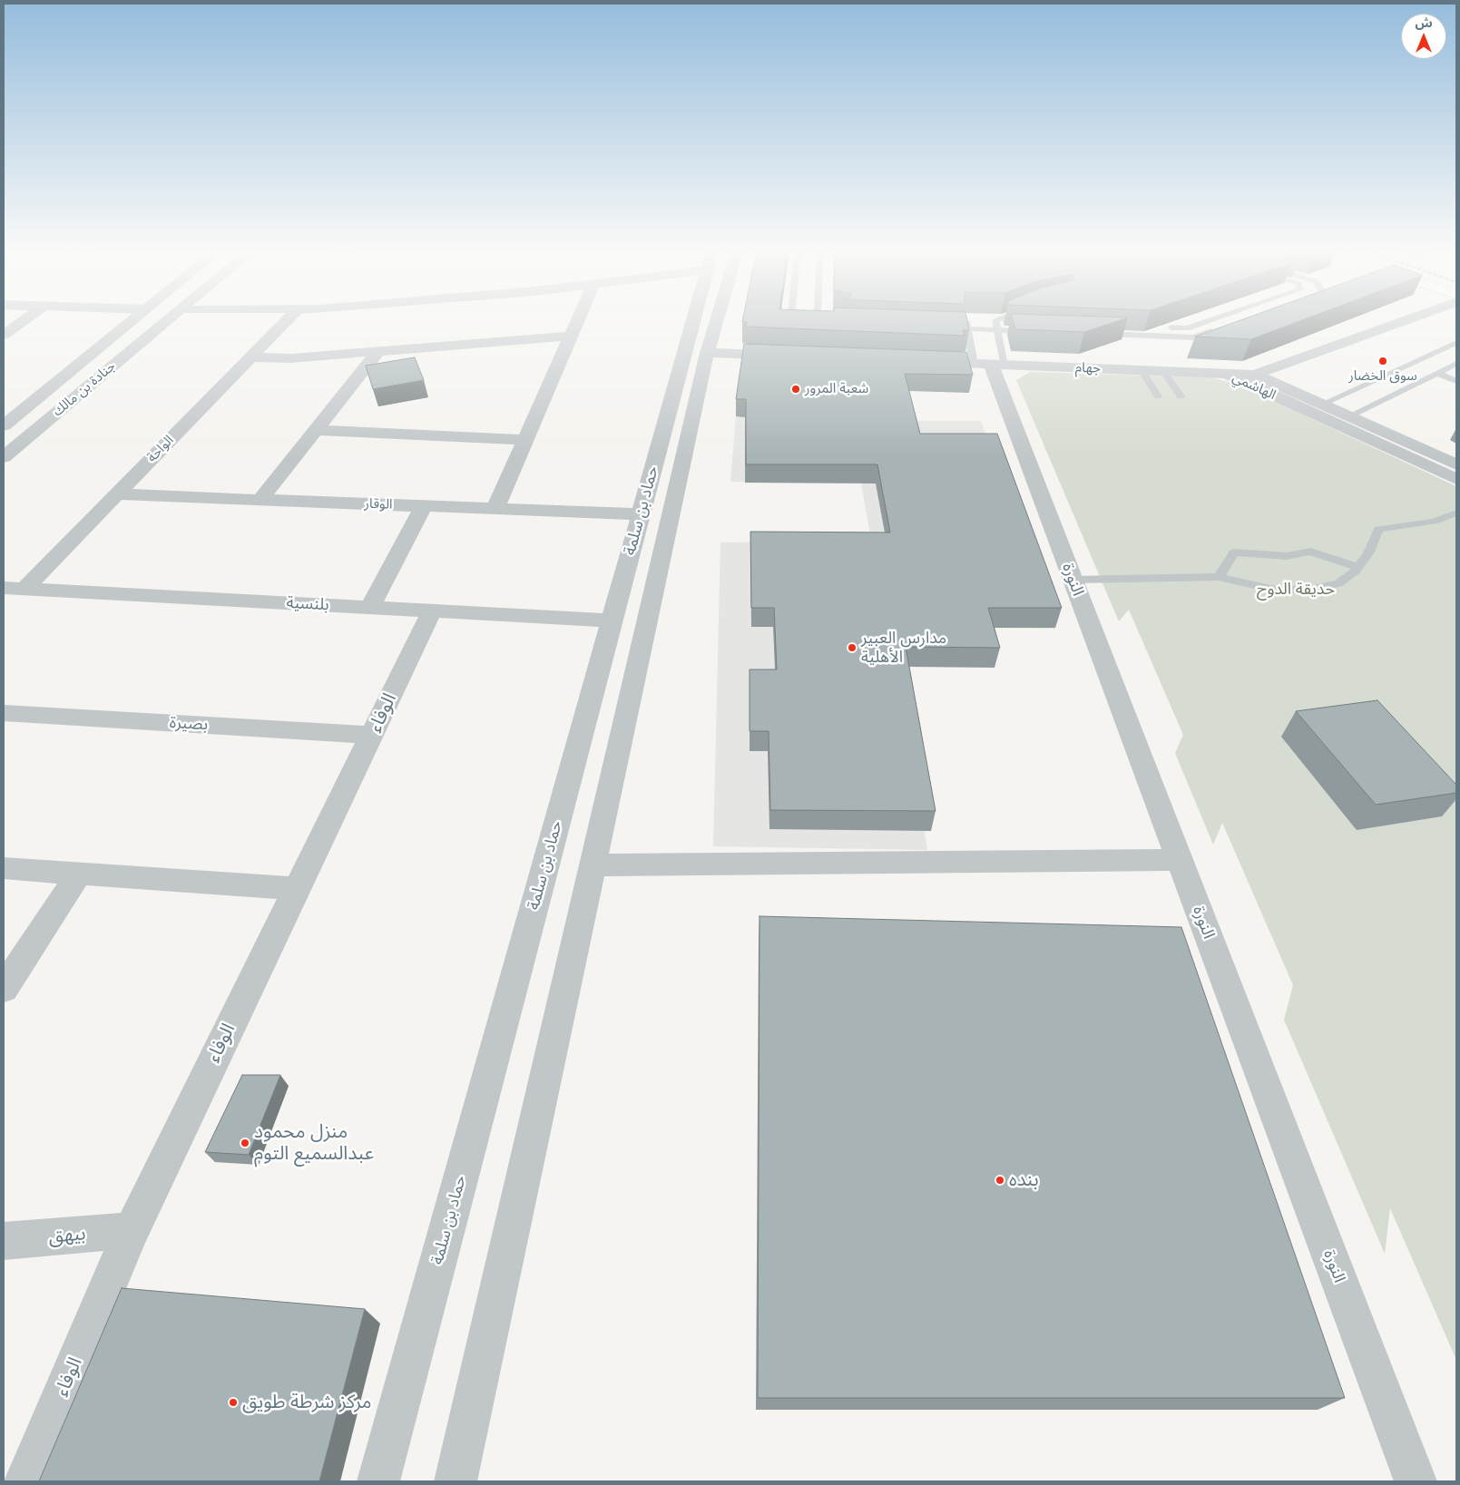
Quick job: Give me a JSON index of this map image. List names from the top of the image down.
{
  "streets": {
    "street": [
      "جهام",
      "الهاشمي",
      "جنادة بن مالك",
      "الواحة",
      "الوقار",
      "حماد بن سلمة",
      "النورة",
      "بلنسية",
      "الوفاء",
      "بصيرة",
      "بيهق"
    ]
  },
  "crossings": [
    ["جهام", "الهاشمي"],
    ["جهام", "النورة"],
    ["الواحة", "الوقار"],
    ["الواحة", "بلنسية"],
    ["الوقار", "حماد بن سلمة"],
    ["حماد بن سلمة", "بلنسية"],
    ["بلنسية", "الوفاء"],
    ["الوفاء", "بصيرة"],
    ["الوفاء", "بيهق"]
  ],
  "parks": ["حديقة الدوح"],
  "places": [
    "سوق الخضار",
    "شعبة المرور",
    "مدارس العبير الأهلية",
    "منزل محمود عبدالسميع التوم",
    "بنده",
    "مركز شرطة طويق"
  ],
  "north": "top"
}
